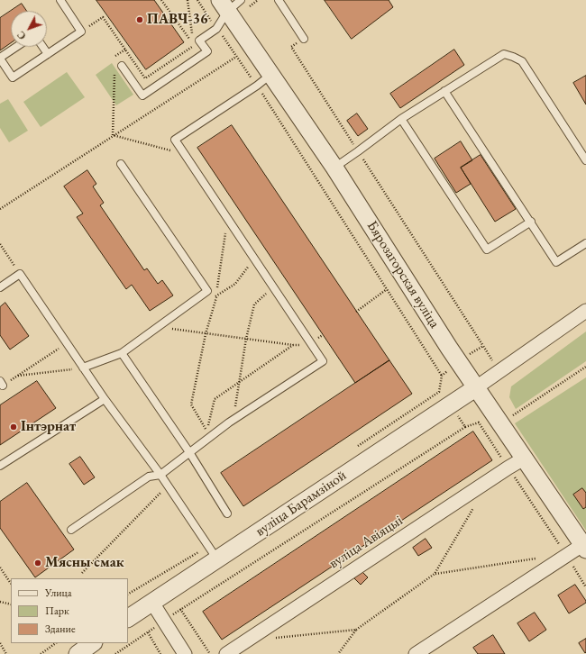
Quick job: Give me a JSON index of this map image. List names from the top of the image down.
{
  "streets": {
    "street": ["Бярозагорская вуліца", "вуліца Барамзіной", "вуліца Авіяцыі"]
  },
  "crossings": [
    ["Бярозагорская вуліца", "вуліца Барамзіной"],
    ["Бярозагорская вуліца", "вуліца Авіяцыі"]
  ],
  "places": ["ПАВЧ-36", "Інтэрнат", "Мясны смак"],
  "legend": ["Улица", "Парк", "Здание"],
  "north": "bottom left"
}
